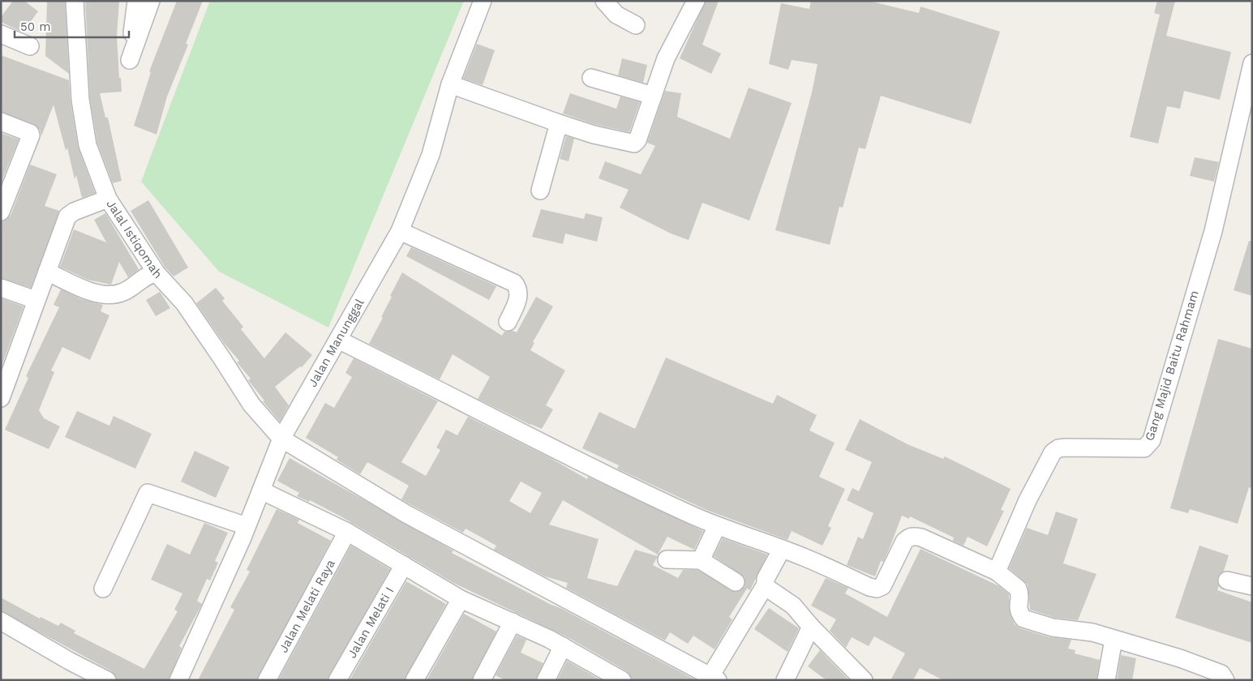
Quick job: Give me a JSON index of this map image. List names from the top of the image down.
{
  "streets": {
    "street": [
      "Jalal Istiqomah",
      "Jalan Manunggal",
      "Gang Majid Baitu Rahmam",
      "Jalan Melati Raya",
      "Jalan Melati I"
    ]
  },
  "crossings": [
    ["Jalal Istiqomah", "Jalan Manunggal"]
  ],
  "scale_bar": "50 m"
}
